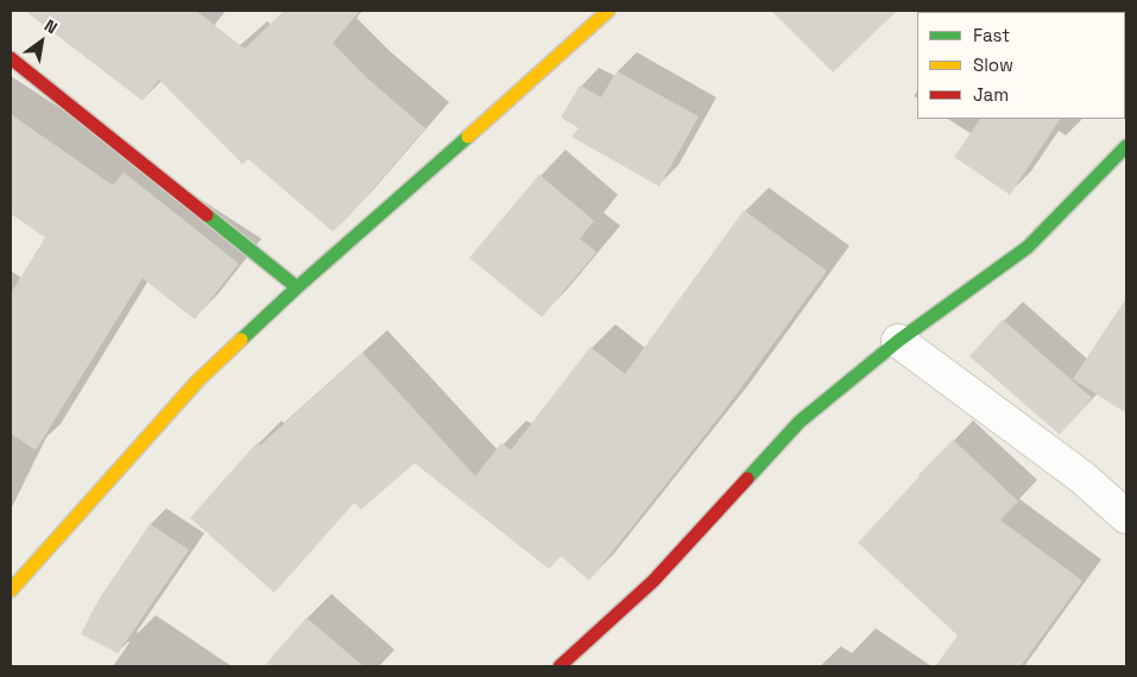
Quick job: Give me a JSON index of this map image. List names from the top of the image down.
{
  "legend": ["Fast", "Slow", "Jam"],
  "north": "top right"
}
